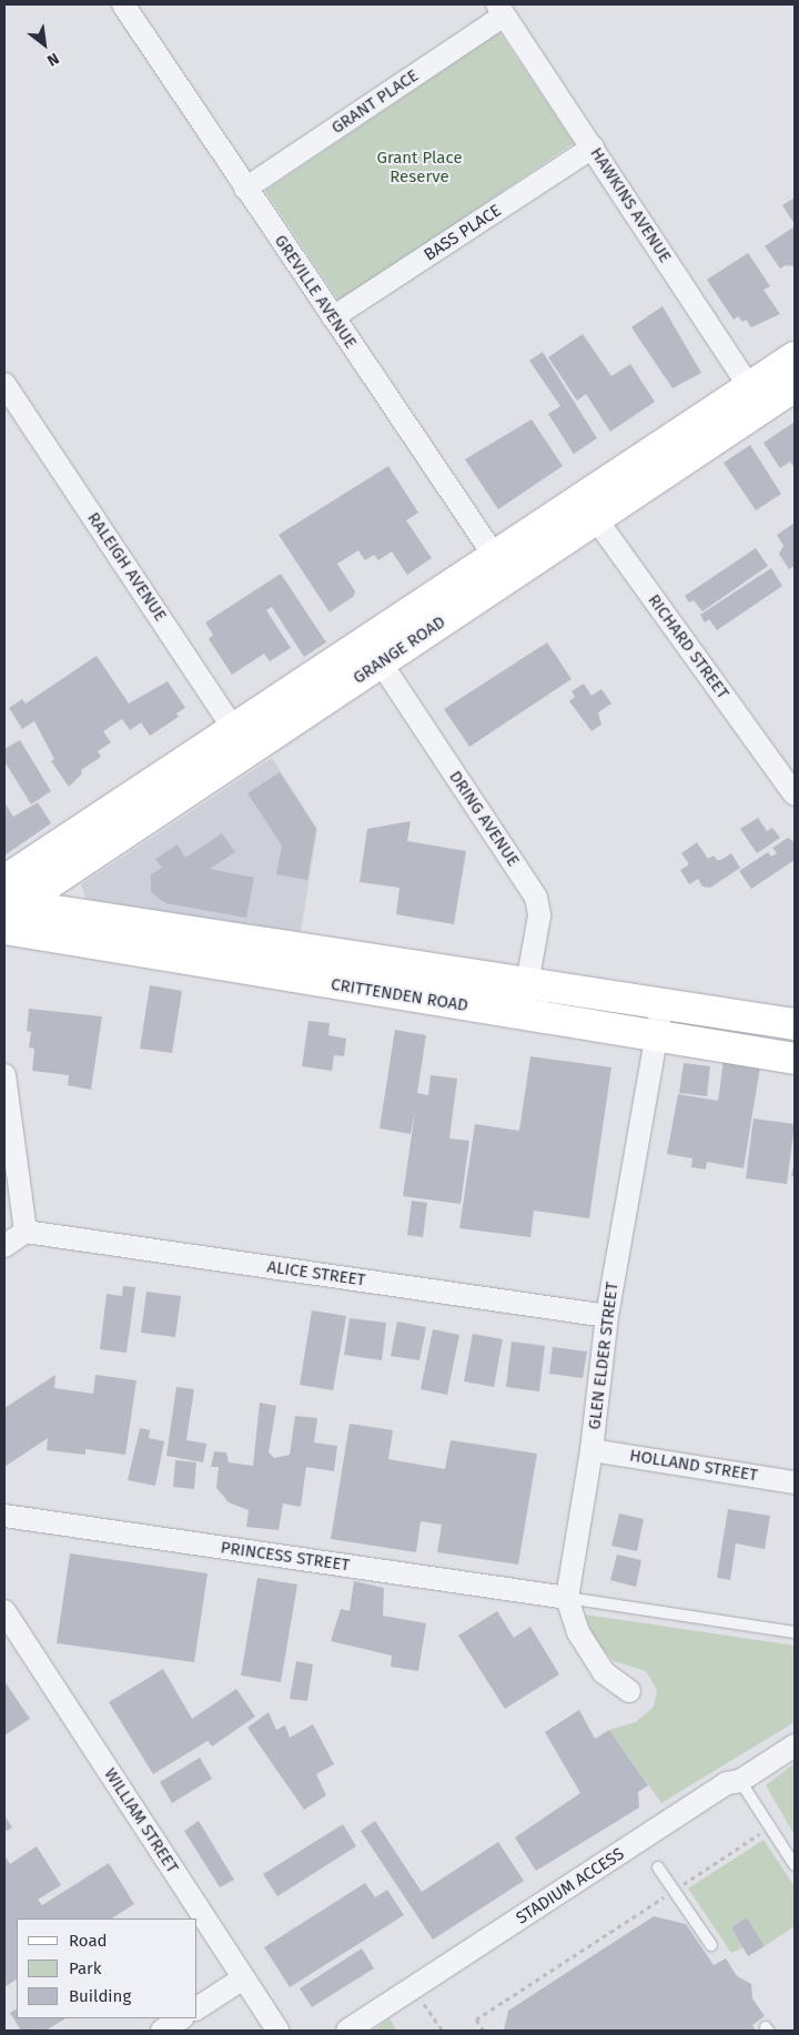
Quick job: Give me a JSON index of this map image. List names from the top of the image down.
{
  "streets": {
    "main road": ["GRANGE ROAD", "CRITTENDEN ROAD"],
    "street": [
      "GRANT PLACE",
      "HAWKINS AVENUE",
      "BASS PLACE",
      "GREVILLE AVENUE",
      "RALEIGH AVENUE",
      "RICHARD STREET",
      "DRING AVENUE",
      "ALICE STREET",
      "GLEN ELDER STREET",
      "HOLLAND STREET",
      "PRINCESS STREET",
      "WILLIAM STREET",
      "STADIUM ACCESS"
    ]
  },
  "crossings": [
    ["GRANT PLACE", "HAWKINS AVENUE"],
    ["GRANT PLACE", "GREVILLE AVENUE"],
    ["HAWKINS AVENUE", "BASS PLACE"],
    ["HAWKINS AVENUE", "GRANGE ROAD"],
    ["BASS PLACE", "GREVILLE AVENUE"],
    ["GREVILLE AVENUE", "GRANGE ROAD"],
    ["RALEIGH AVENUE", "GRANGE ROAD"],
    ["RICHARD STREET", "GRANGE ROAD"],
    ["GRANGE ROAD", "DRING AVENUE"],
    ["GRANGE ROAD", "CRITTENDEN ROAD"],
    ["DRING AVENUE", "CRITTENDEN ROAD"],
    ["CRITTENDEN ROAD", "GLEN ELDER STREET"],
    ["ALICE STREET", "GLEN ELDER STREET"],
    ["GLEN ELDER STREET", "HOLLAND STREET"],
    ["GLEN ELDER STREET", "PRINCESS STREET"]
  ],
  "parks": ["Grant Place Reserve"],
  "legend": ["Road", "Park", "Building"],
  "north": "bottom right"
}
